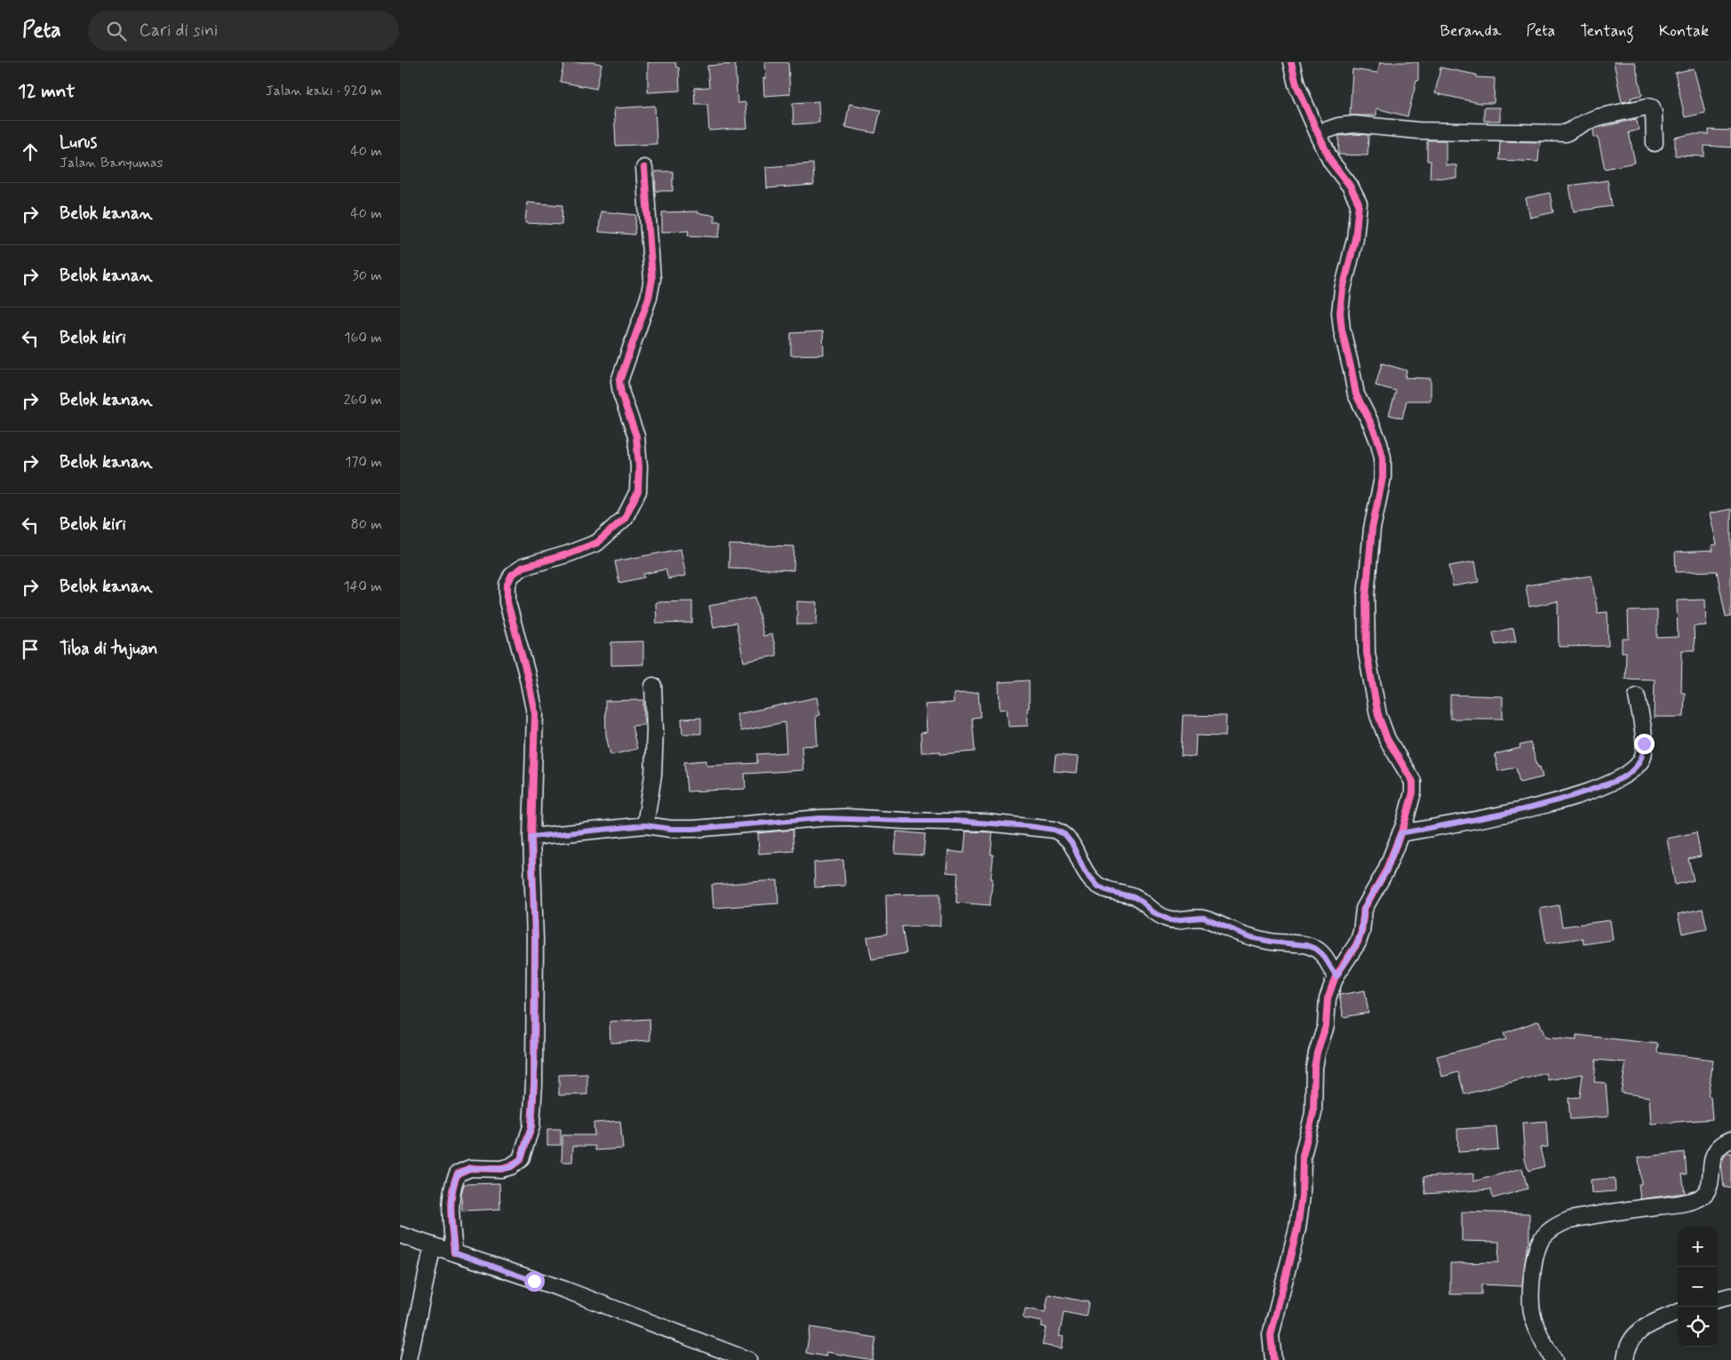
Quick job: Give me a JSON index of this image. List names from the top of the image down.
{
  "page": {
    "header": "Peta",
    "search": "Cari di sini",
    "nav": [
      "Beranda",
      "Peta",
      "Tentang",
      "Kontak"
    ],
    "heading": ["12 mnt", "Jalan kaki · 920 m"],
    "list": [
      ["Lurus", "Jalan Banyumas", "40 m"],
      ["Belok kanan", "40 m"],
      ["Belok kanan", "30 m"],
      ["Belok kiri", "160 m"],
      ["Belok kanan", "260 m"],
      ["Belok kanan", "170 m"],
      ["Belok kiri", "80 m"],
      ["Belok kanan", "140 m"],
      "Tiba di tujuan"
    ],
    "map_buttons": ["+", "−"]
  }
}
